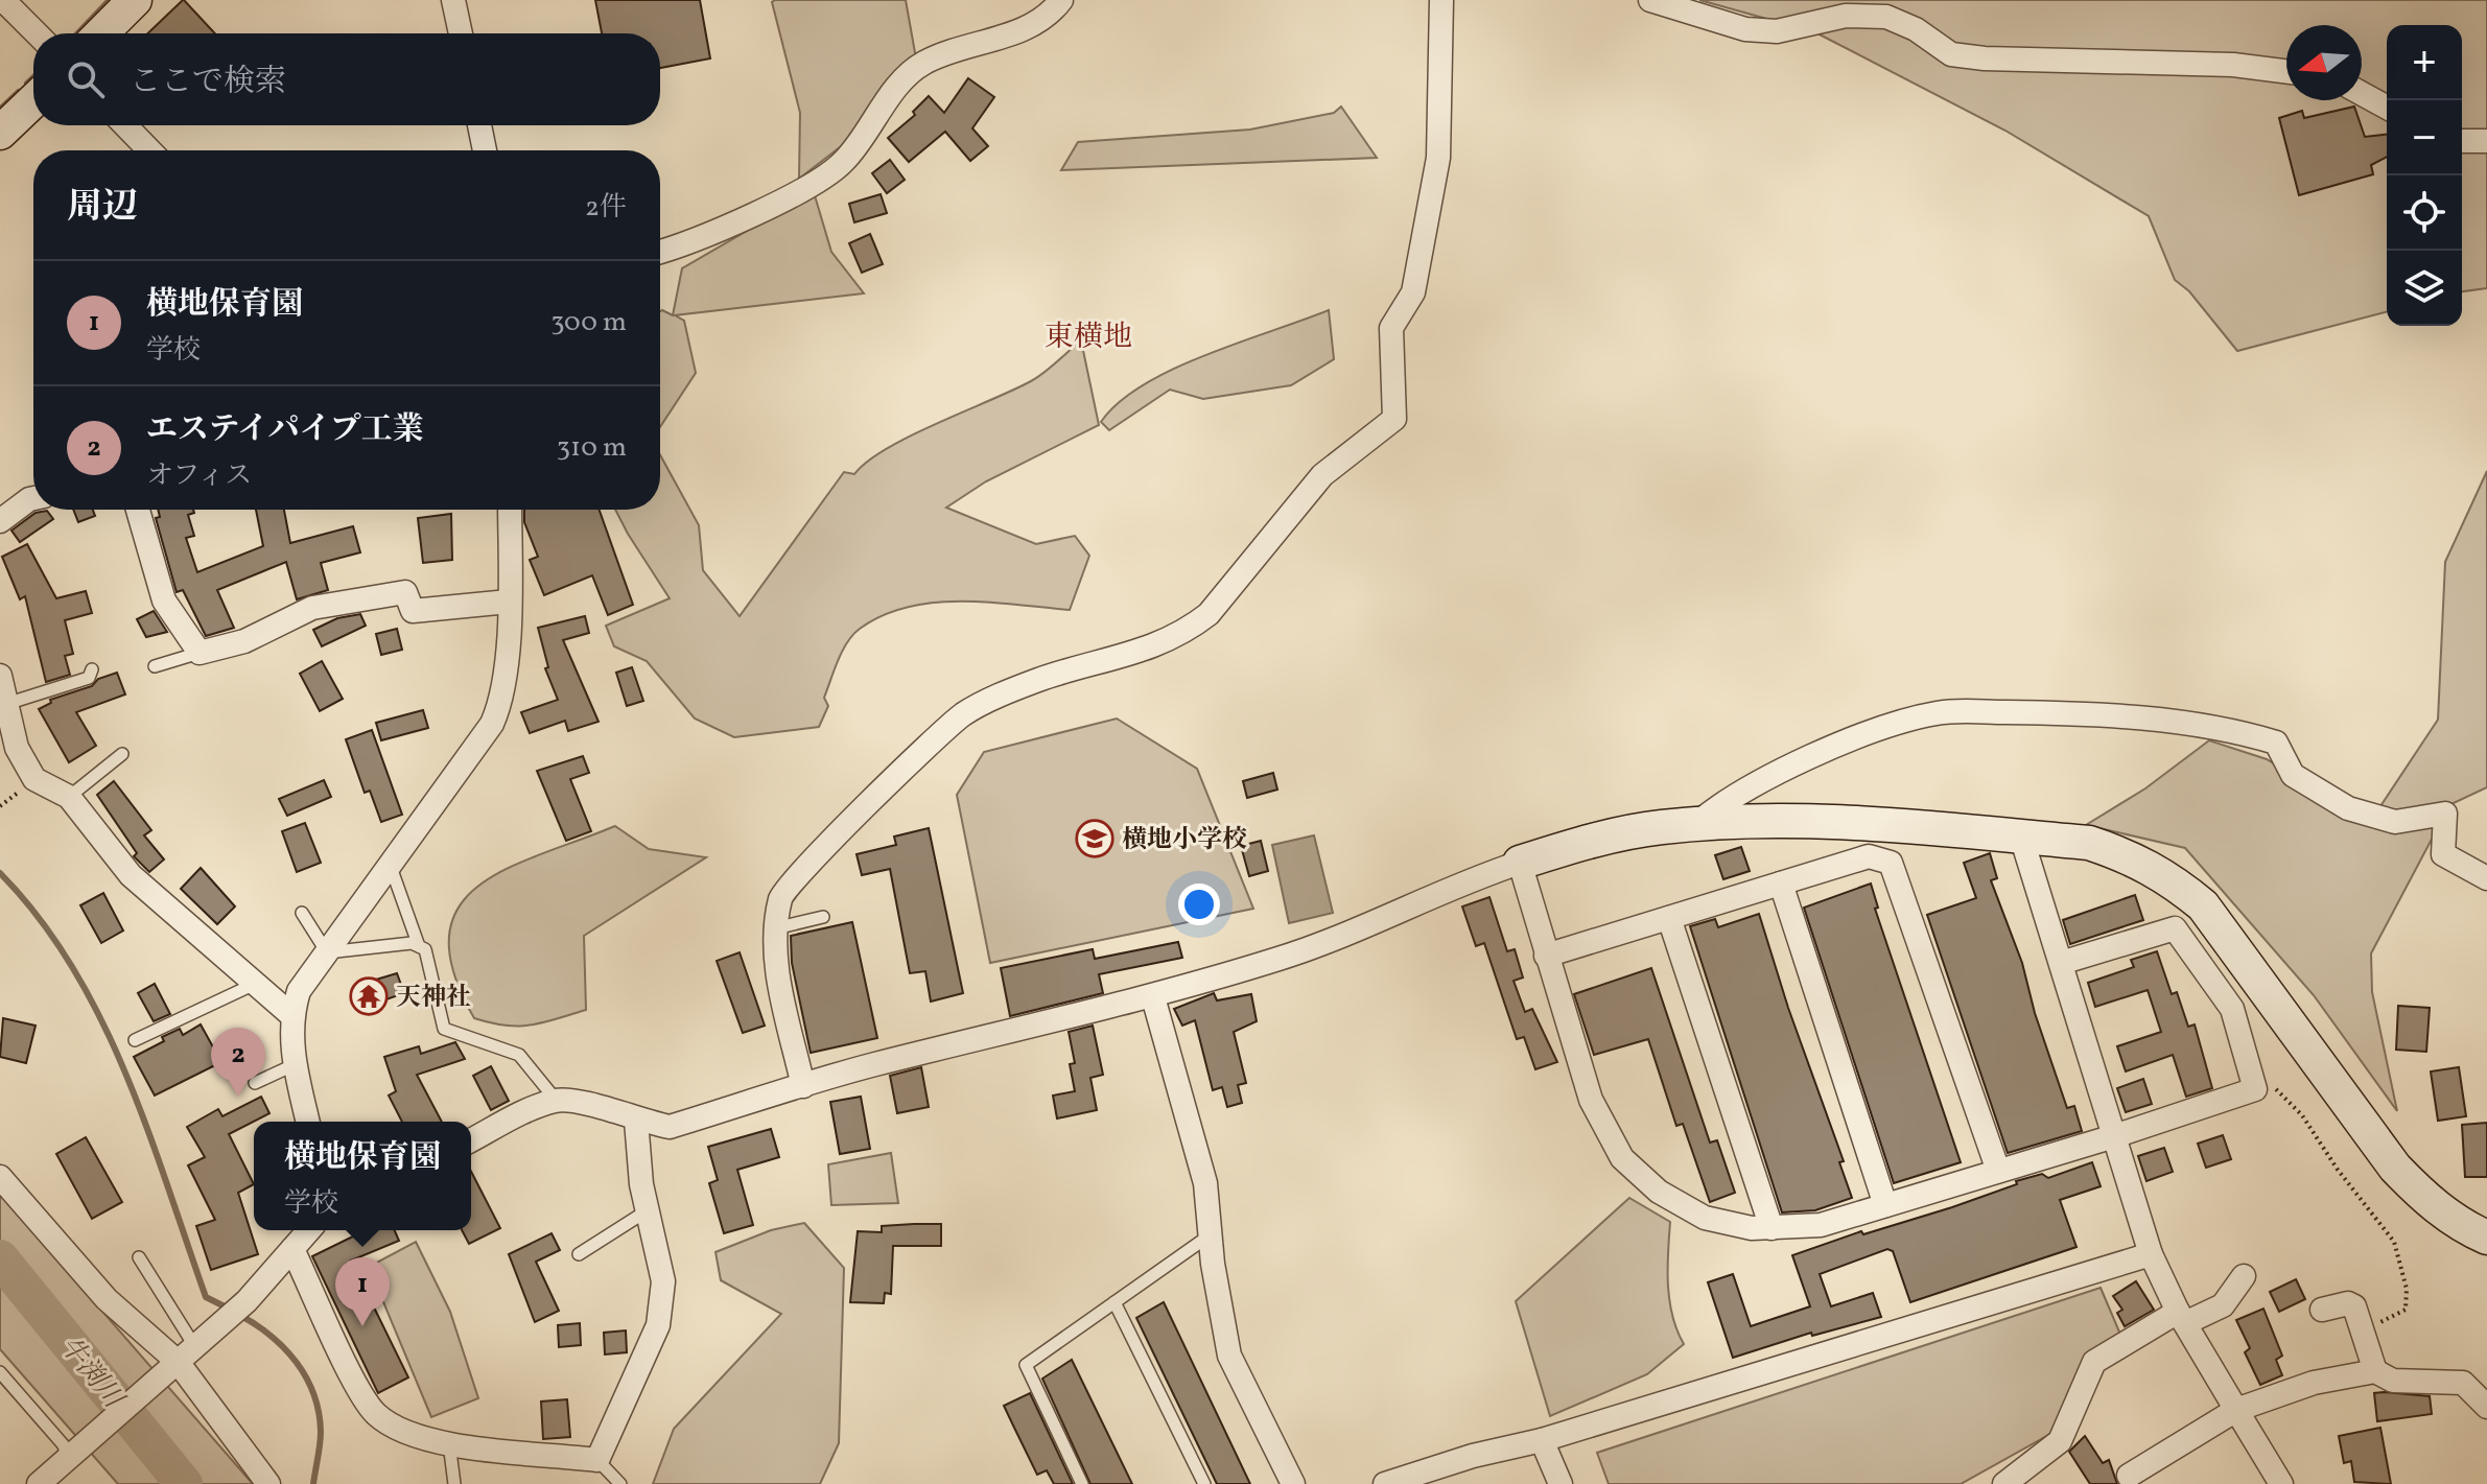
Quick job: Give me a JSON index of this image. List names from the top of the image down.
{
  "districts": ["東横地"],
  "water": ["牛渕川"],
  "places": {
    "school or university": ["横地小学校"],
    "temple": ["天神社"]
  },
  "north": "left",
  "page": {
    "map_buttons": ["+", "−"],
    "search": "ここで検索",
    "heading": ["周辺", "2件"],
    "list": [
      {
        "mark": "1",
        "name": "横地保育園",
        "note": "学校",
        "value": "300 m"
      },
      {
        "mark": "2",
        "name": "エステイパイプ工業",
        "note": "オフィス",
        "value": "310 m"
      }
    ],
    "pins": ["2", "1"],
    "popup": ["横地保育園", "学校"]
  }
}
